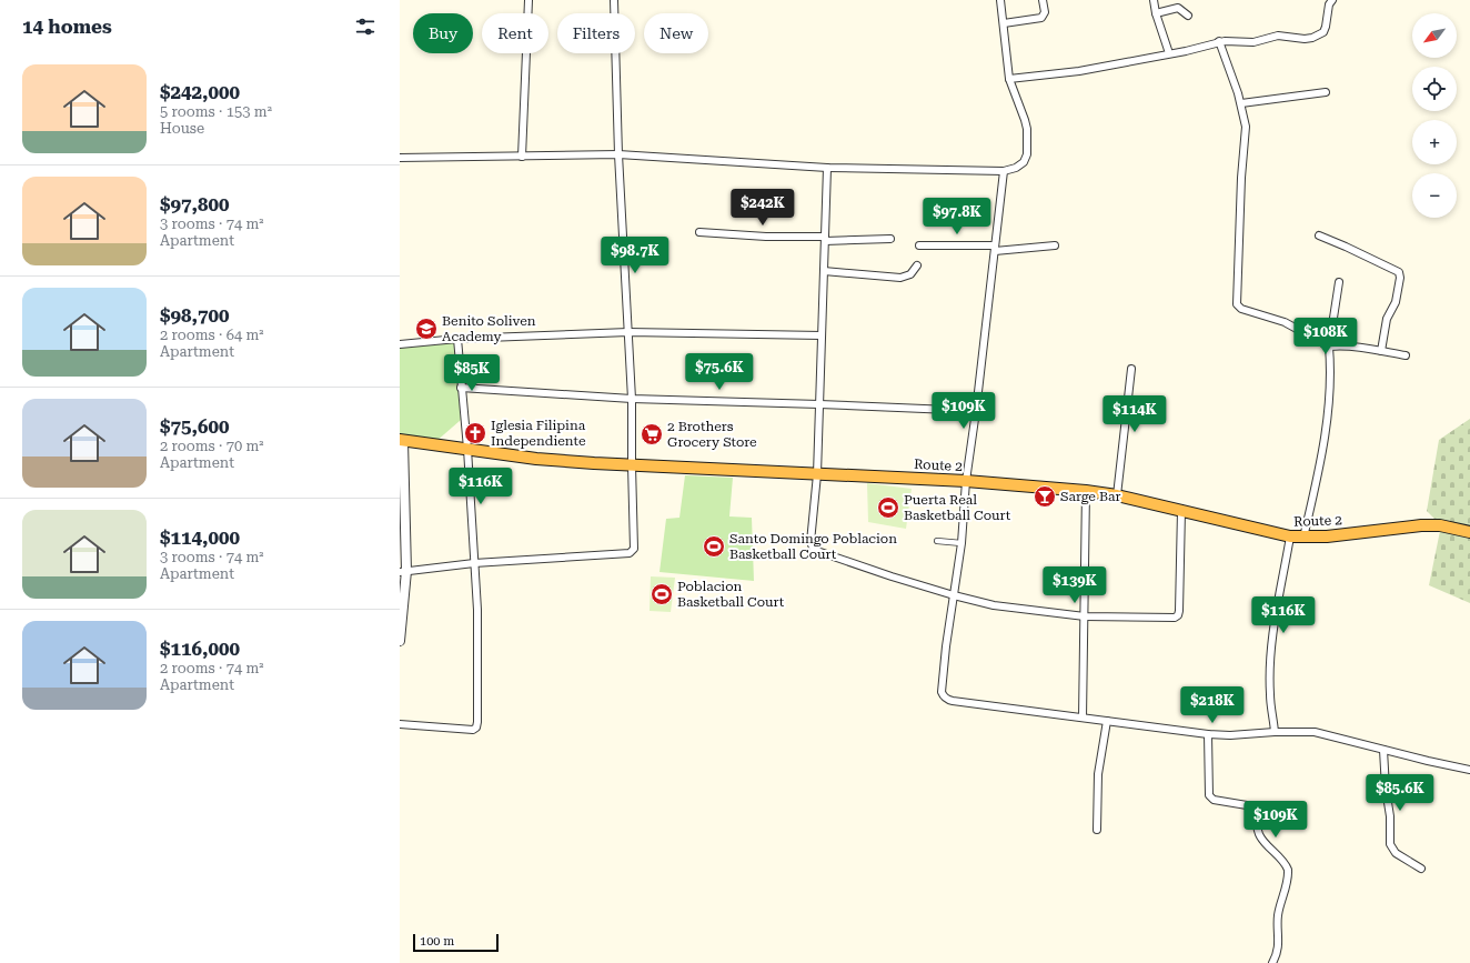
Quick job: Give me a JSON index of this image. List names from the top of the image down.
{
  "streets": {
    "highway": ["Route 2"]
  },
  "places": {
    "school or university": ["Benito Soliven Academy"],
    "church": ["Iglesia Filipina Independiente"],
    "supermarket": ["2 Brothers Grocery Store"],
    "bar": ["Sarge Bar"],
    "sports": ["Puerta Real Basketball Court", "Santo Domingo Poblacion Basketball Court", "Poblacion Basketball Court"]
  },
  "scale_bar": "100 m",
  "north": "bottom left",
  "page": {
    "heading": "14 homes",
    "map_buttons": ["+", "−"],
    "chip": [
      "Buy",
      "Rent",
      "Filters",
      "New"
    ],
    "list": [
      {
        "name": "$242,000",
        "note": "5 rooms · 153 m² · House"
      },
      {
        "name": "$97,800",
        "note": "3 rooms · 74 m² · Apartment"
      },
      {
        "name": "$98,700",
        "note": "2 rooms · 64 m² · Apartment"
      },
      {
        "name": "$75,600",
        "note": "2 rooms · 70 m² · Apartment"
      },
      {
        "name": "$114,000",
        "note": "3 rooms · 74 m² · Apartment"
      },
      {
        "name": "$116,000",
        "note": "2 rooms · 74 m² · Apartment"
      }
    ],
    "price": [
      "$242K",
      "$97.8K",
      "$98.7K",
      "$108K",
      "$75.6K",
      "$85K",
      "$109K",
      "$114K",
      "$116K",
      "$139K",
      "$116K",
      "$218K",
      "$85.6K",
      "$109K"
    ],
    "scale": "100 m"
  }
}
